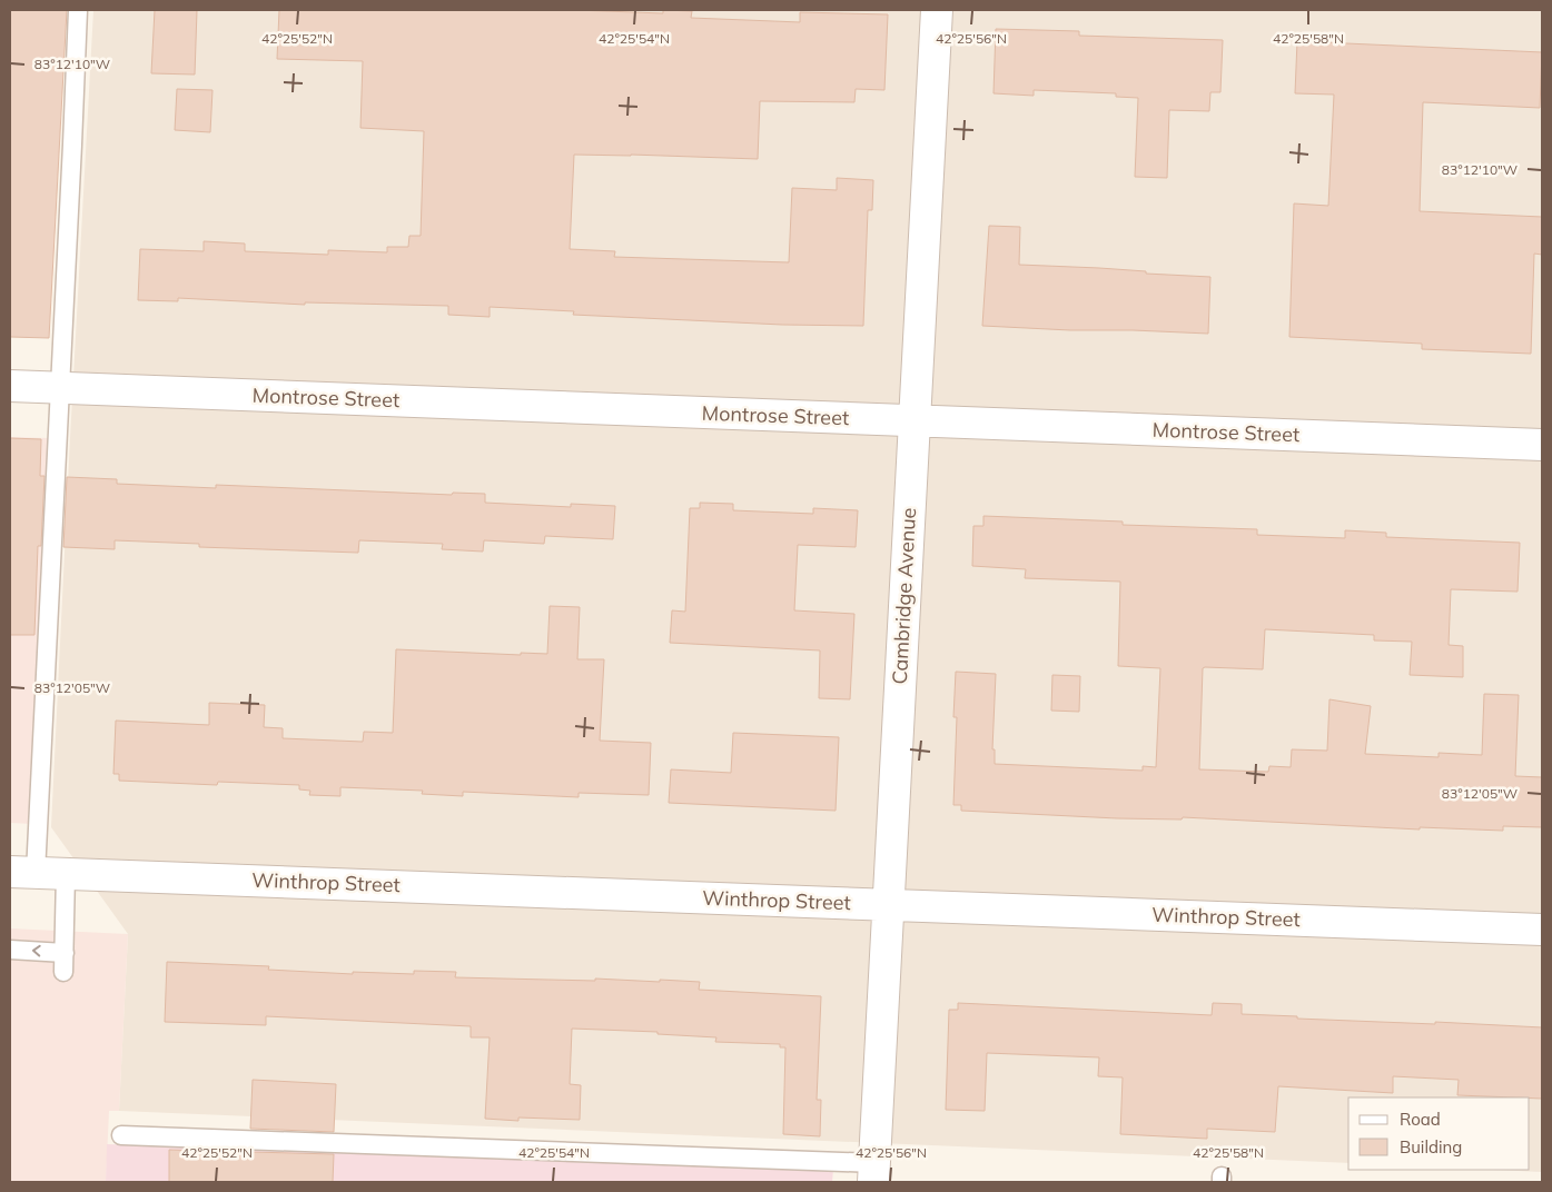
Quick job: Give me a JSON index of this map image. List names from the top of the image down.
{
  "streets": {
    "street": ["Montrose Street", "Cambridge Avenue", "Winthrop Street"]
  },
  "crossings": [
    ["Montrose Street", "Cambridge Avenue"],
    ["Cambridge Avenue", "Winthrop Street"]
  ],
  "legend": ["Road", "Building"],
  "coordinates": [
    "42°25'52\"N",
    "42°25'54\"N",
    "42°25'56\"N",
    "42°25'58\"N",
    "83°12'10\"W",
    "83°12'05\"W"
  ]
}
